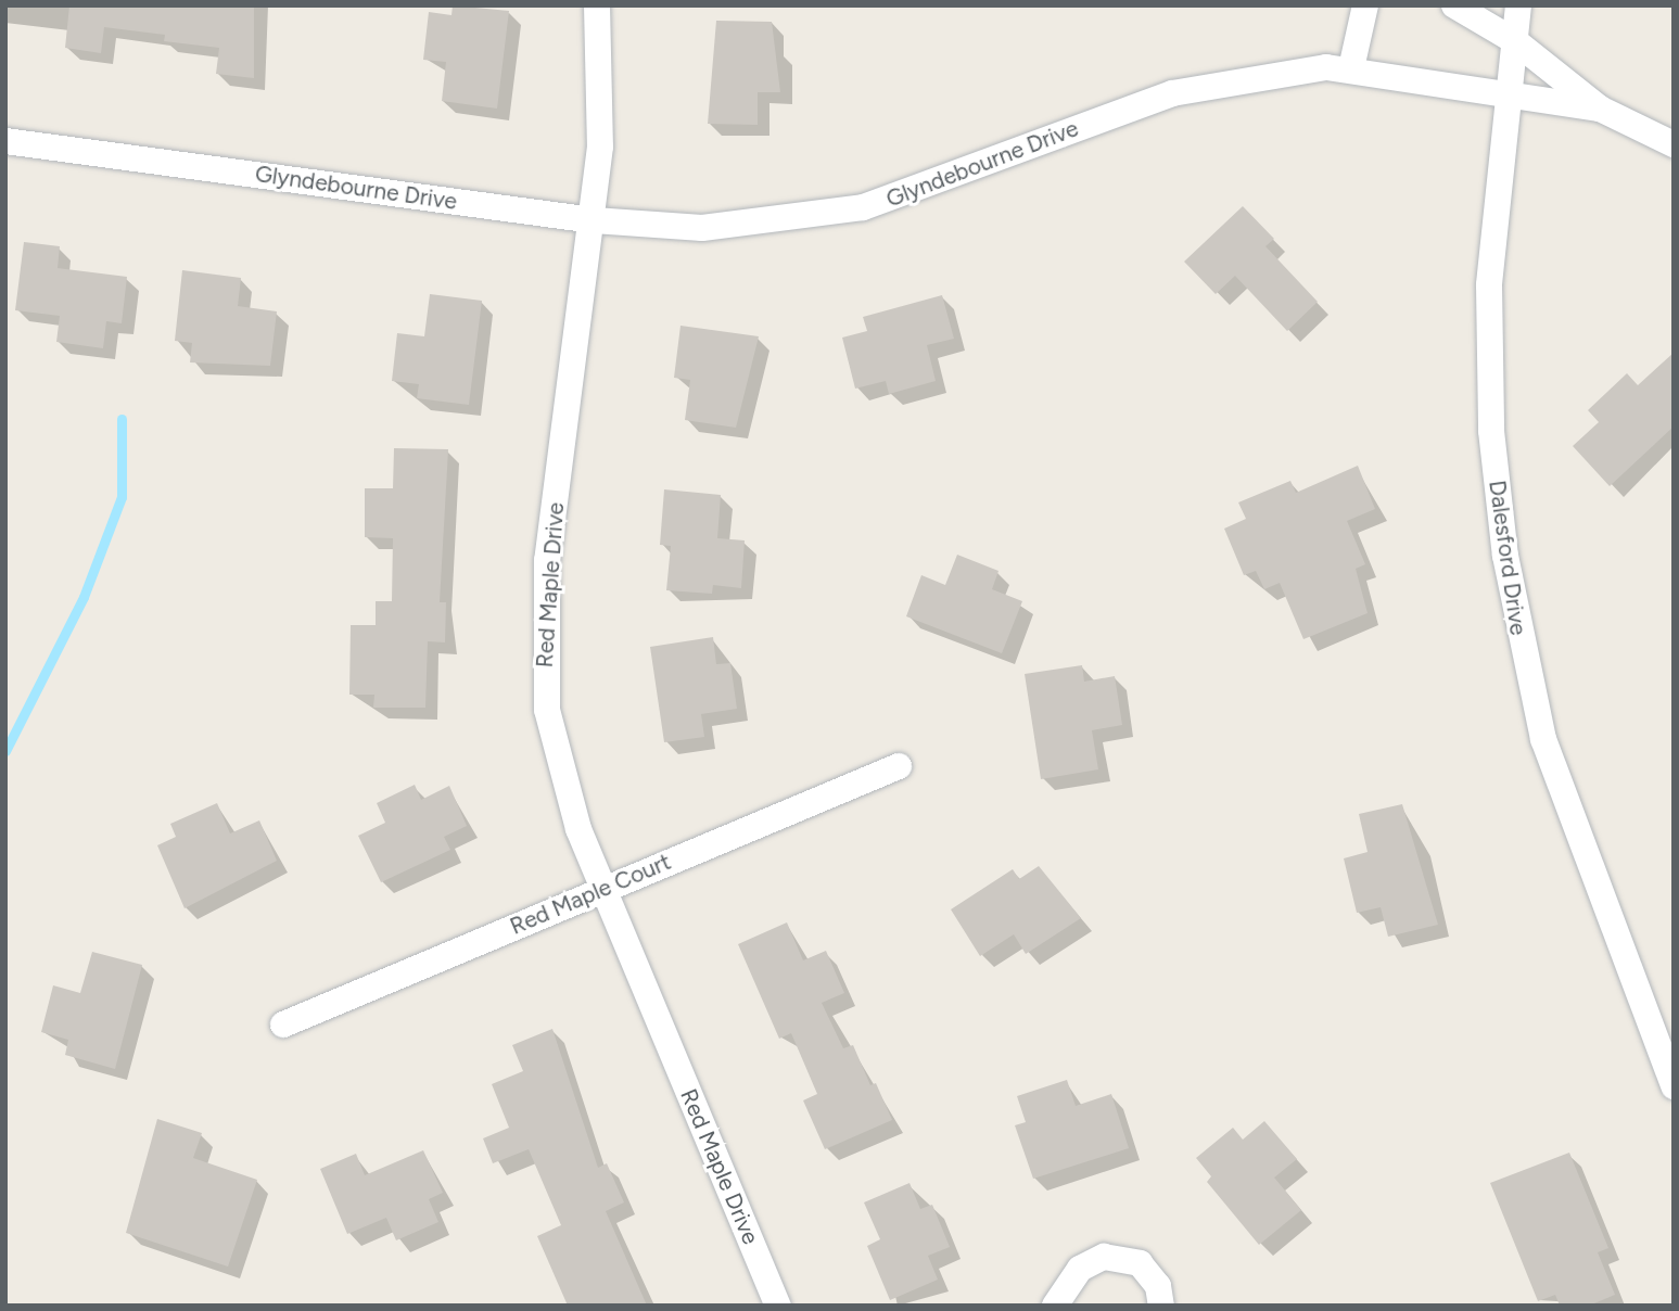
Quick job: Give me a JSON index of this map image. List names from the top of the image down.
{
  "streets": {
    "street": [
      "Glyndebourne Drive",
      "Dalesford Drive",
      "Red Maple Drive",
      "Red Maple Court"
    ]
  },
  "crossings": [
    ["Glyndebourne Drive", "Dalesford Drive"],
    ["Glyndebourne Drive", "Red Maple Drive"],
    ["Red Maple Drive", "Red Maple Court"]
  ]
}
